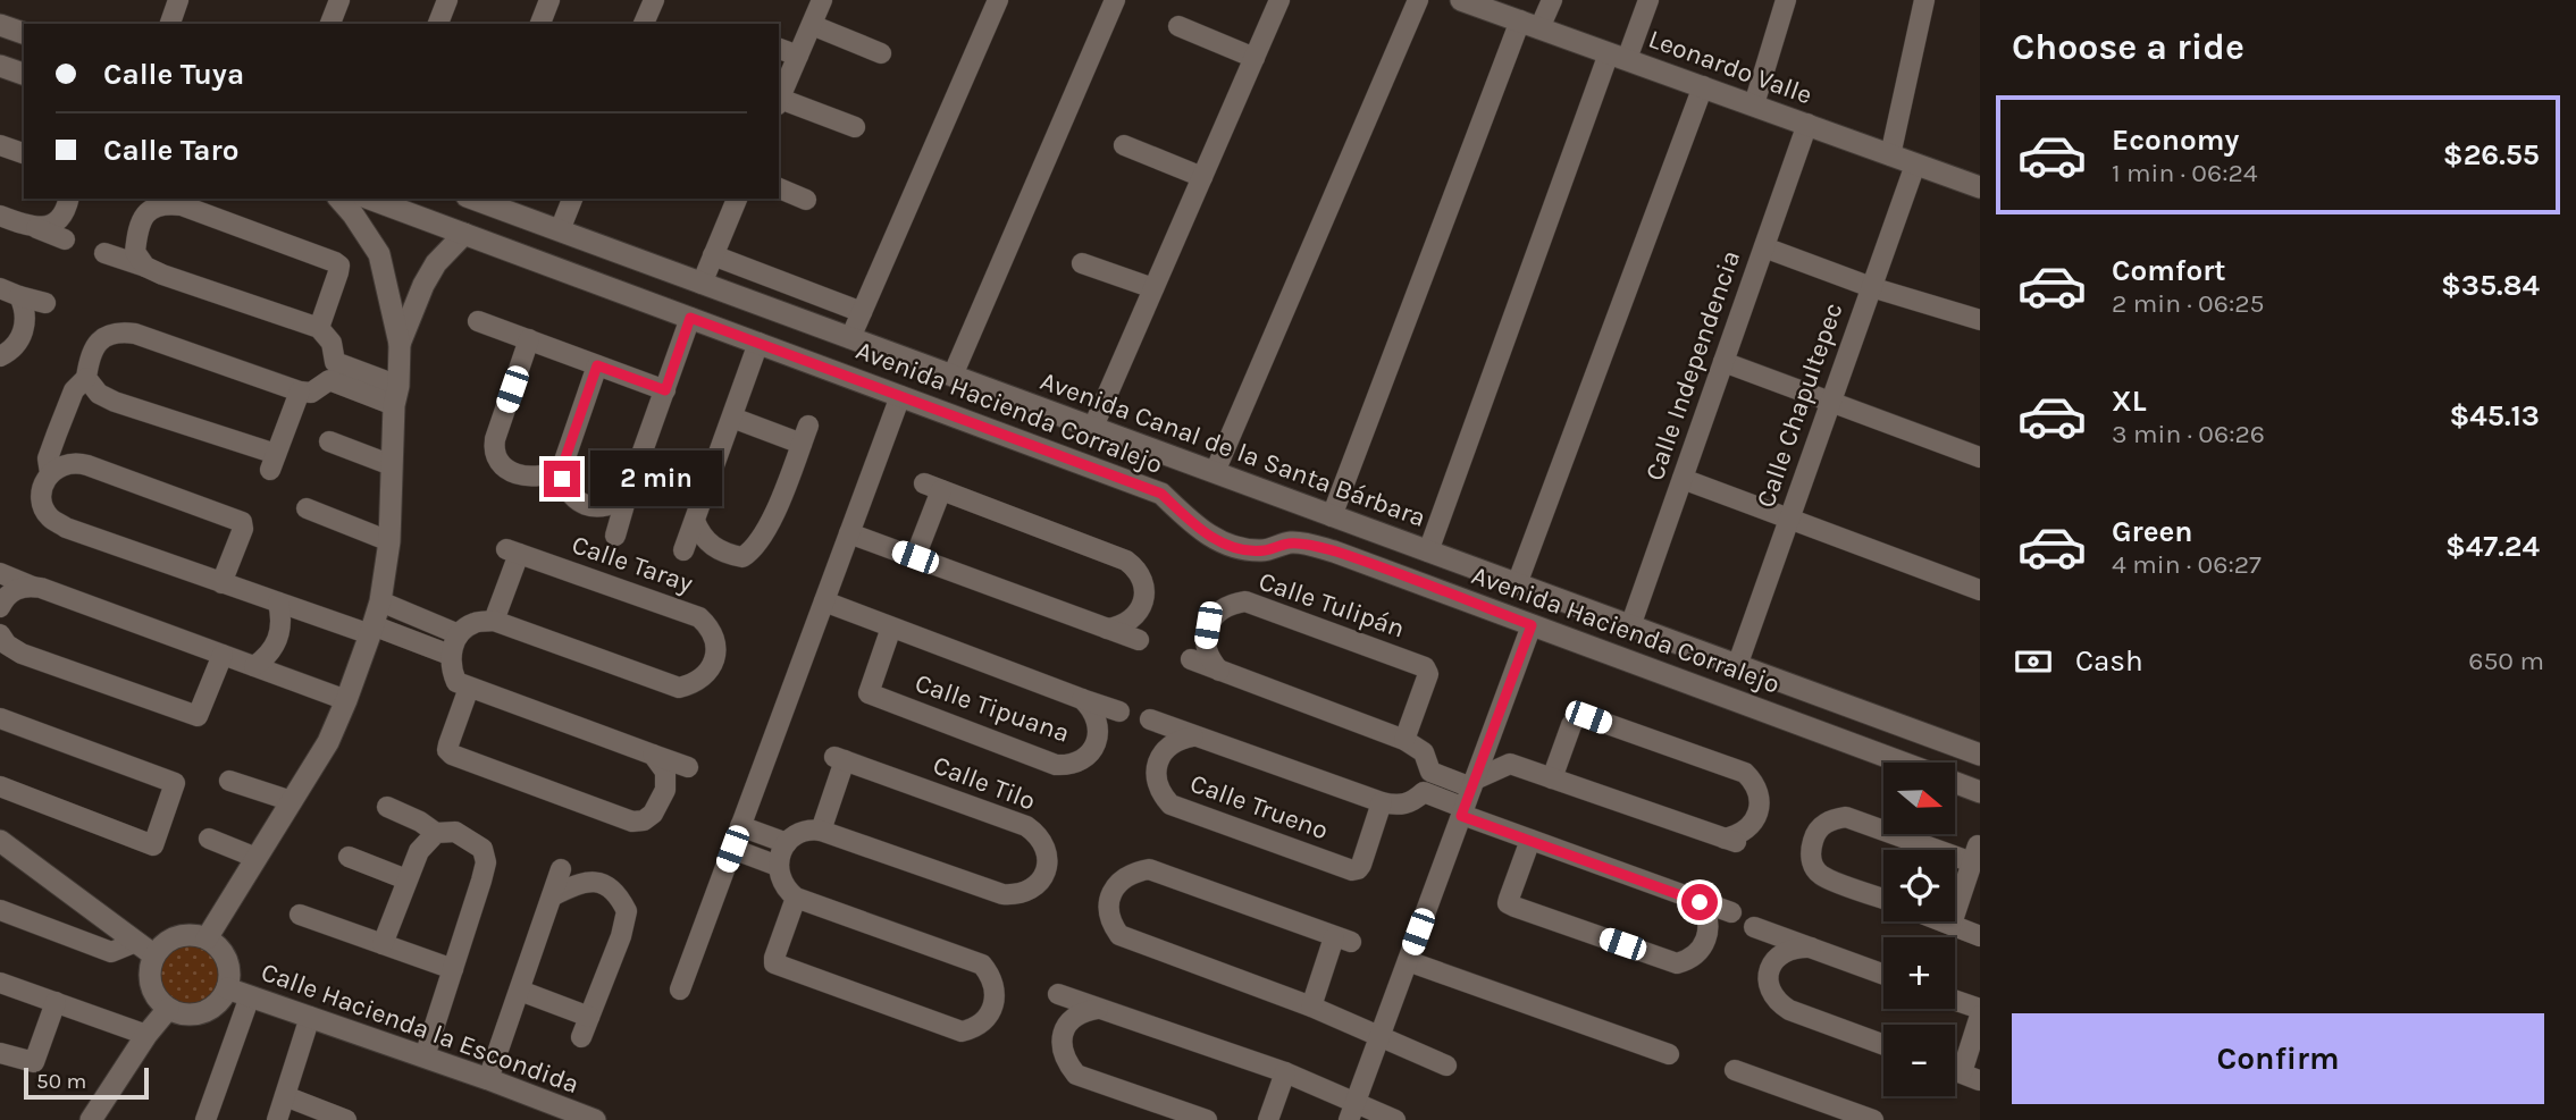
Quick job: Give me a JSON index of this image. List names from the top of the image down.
{
  "streets": {
    "main road": [
      "Leonardo Valle",
      "Avenida Hacienda Corralejo",
      "Avenida Canal de la Santa Bárbara",
      "Calle Hacienda la Escondida"
    ],
    "street": [
      "Calle Independencia",
      "Calle Chapultepec",
      "Calle Taray",
      "Calle Tulipán",
      "Calle Tipuana",
      "Calle Tilo",
      "Calle Trueno"
    ]
  },
  "crossings": [
    ["Leonardo Valle", "Calle Independencia"],
    ["Leonardo Valle", "Calle Chapultepec"],
    ["Calle Independencia", "Avenida Canal de la Santa Bárbara"],
    ["Calle Chapultepec", "Avenida Canal de la Santa Bárbara"]
  ],
  "scale_bar": "50 m",
  "north": "right",
  "page": {
    "heading": "Choose a ride",
    "banner": ["Calle Tuya", "Calle Taro"],
    "list": [
      {
        "name": "Economy",
        "note": "1 min · 06:24",
        "value": "$26.55"
      },
      {
        "name": "Comfort",
        "note": "2 min · 06:25",
        "value": "$35.84"
      },
      {
        "name": "XL",
        "note": "3 min · 06:26",
        "value": "$45.13"
      },
      {
        "name": "Green",
        "note": "4 min · 06:27",
        "value": "$47.24"
      }
    ],
    "bubble": "2 min",
    "pay": ["Cash", "650 m"],
    "map_buttons": ["+", "−"],
    "buttons": "Confirm",
    "scale": "50 m"
  }
}
